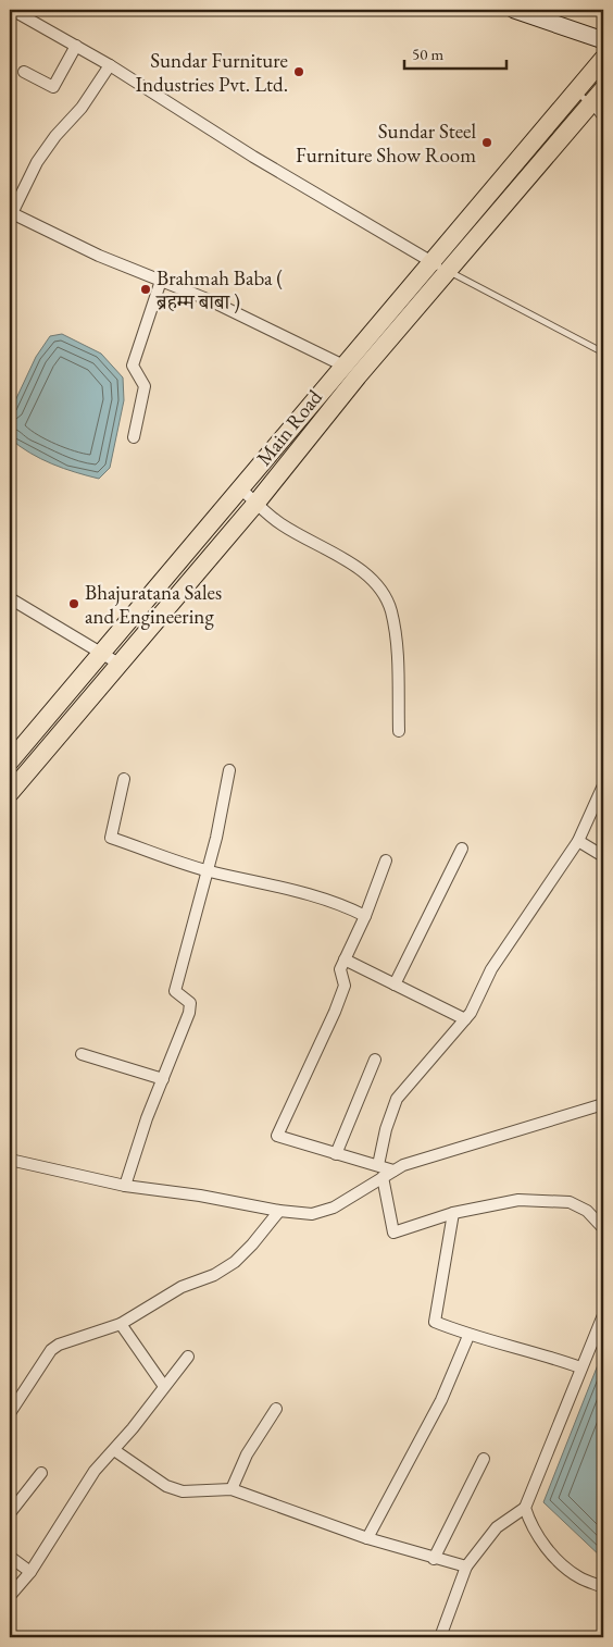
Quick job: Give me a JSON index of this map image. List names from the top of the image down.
{
  "streets": {
    "main road": ["Main Road"]
  },
  "places": [
    "Sundar Furniture Industries Pvt. Ltd.",
    "Sundar Steel Furniture Show Room",
    "Brahmah Baba ( ब्रहम्म बाबा )",
    "Bhajuratana Sales and Engineering"
  ],
  "scale_bar": "50 m"
}
